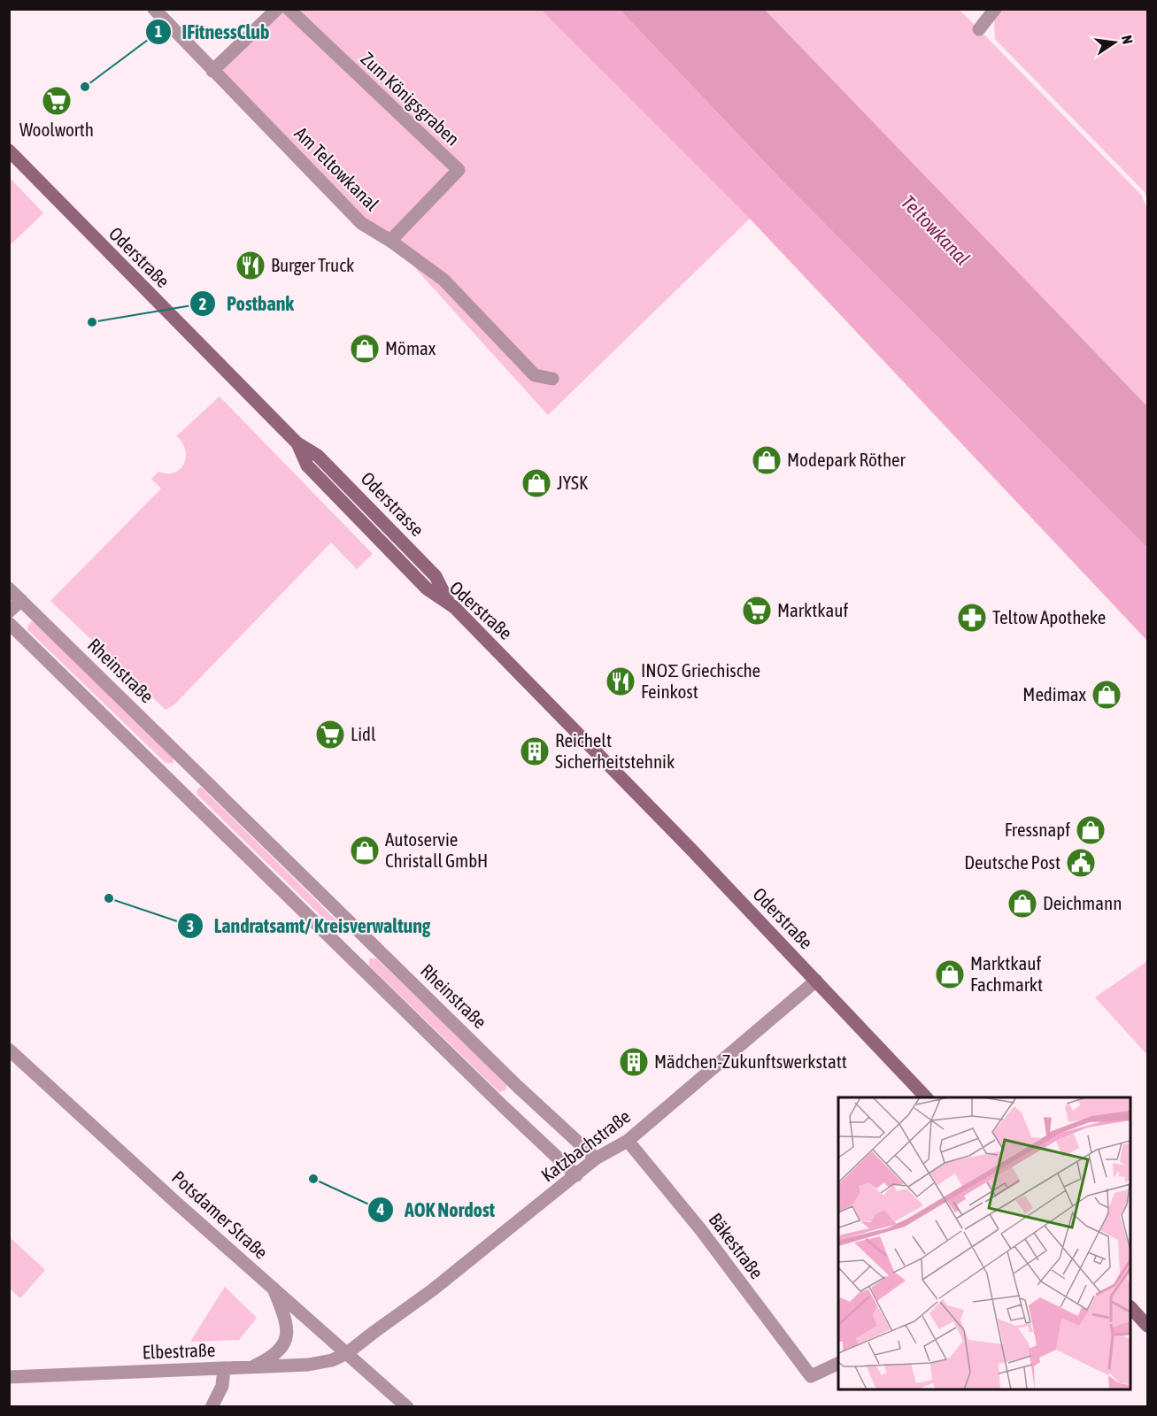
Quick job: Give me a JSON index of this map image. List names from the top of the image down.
{
  "streets": {
    "main road": ["Oderstraße"],
    "street": [
      "Zum Königsgraben",
      "Am Teltowkanal",
      "Rheinstraße",
      "Katzbachstraße",
      "Potsdamer Straße",
      "Bäkestraße",
      "Elbestraße"
    ]
  },
  "crossings": [
    ["Zum Königsgraben", "Am Teltowkanal"],
    ["Oderstraße", "Katzbachstraße"],
    ["Rheinstraße", "Katzbachstraße"],
    ["Katzbachstraße", "Potsdamer Straße"],
    ["Katzbachstraße", "Bäkestraße"],
    ["Katzbachstraße", "Elbestraße"],
    ["Potsdamer Straße", "Elbestraße"]
  ],
  "water": ["Teltowkanal"],
  "places": {
    "other": [
      "IFitnessClub",
      "Postbank",
      "Landratsamt/ Kreisverwaltung",
      "AOK Nordost"
    ],
    "supermarket": ["Woolworth", "Marktkauf", "Lidl"],
    "restaurant": ["Burger Truck", "INOΣ Griechische Feinkost"],
    "shop": [
      "Mömax",
      "Modepark Röther",
      "JYSK",
      "Medimax",
      "Fressnapf",
      "Autoservie Christall GmbH",
      "Deichmann",
      "Marktkauf Fachmarkt"
    ],
    "pharmacy": ["Teltow Apotheke"],
    "building": ["Reichelt Sicherheitstehnik", "Mädchen-Zukunftswerkstatt"],
    "public building": ["Deutsche Post"]
  },
  "north": "right"
}
